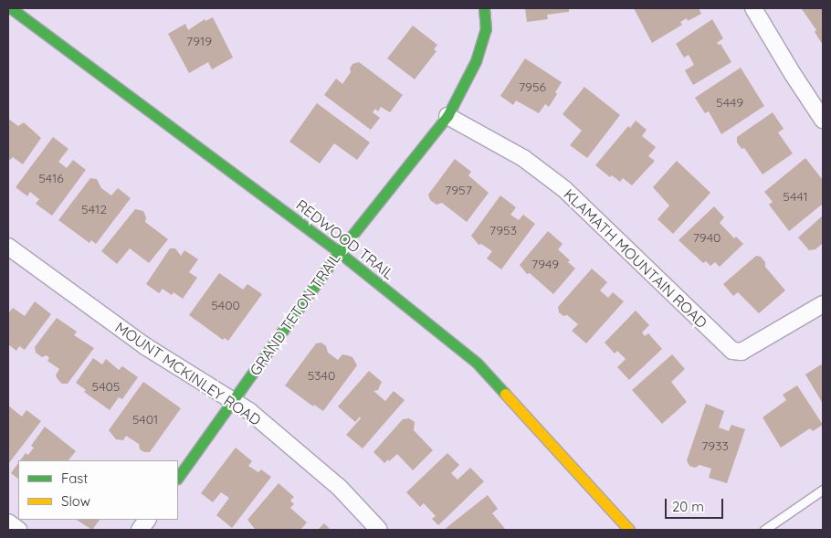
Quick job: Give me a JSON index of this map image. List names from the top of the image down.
{
  "streets": {
    "street": [
      "REDWOOD TRAIL",
      "KLAMATH MOUNTAIN ROAD",
      "GRAND TETON TRAIL",
      "MOUNT MCKINLEY ROAD"
    ]
  },
  "crossings": [
    ["REDWOOD TRAIL", "GRAND TETON TRAIL"],
    ["KLAMATH MOUNTAIN ROAD", "GRAND TETON TRAIL"],
    ["GRAND TETON TRAIL", "MOUNT MCKINLEY ROAD"]
  ],
  "house_numbers": [
    "7919",
    "7956",
    "5449",
    "5416",
    "7957",
    "5441",
    "5412",
    "7953",
    "7940",
    "7949",
    "5400",
    "5340",
    "5405",
    "5401",
    "7933"
  ],
  "legend": ["Fast", "Slow"],
  "scale_bar": "20 m"
}
